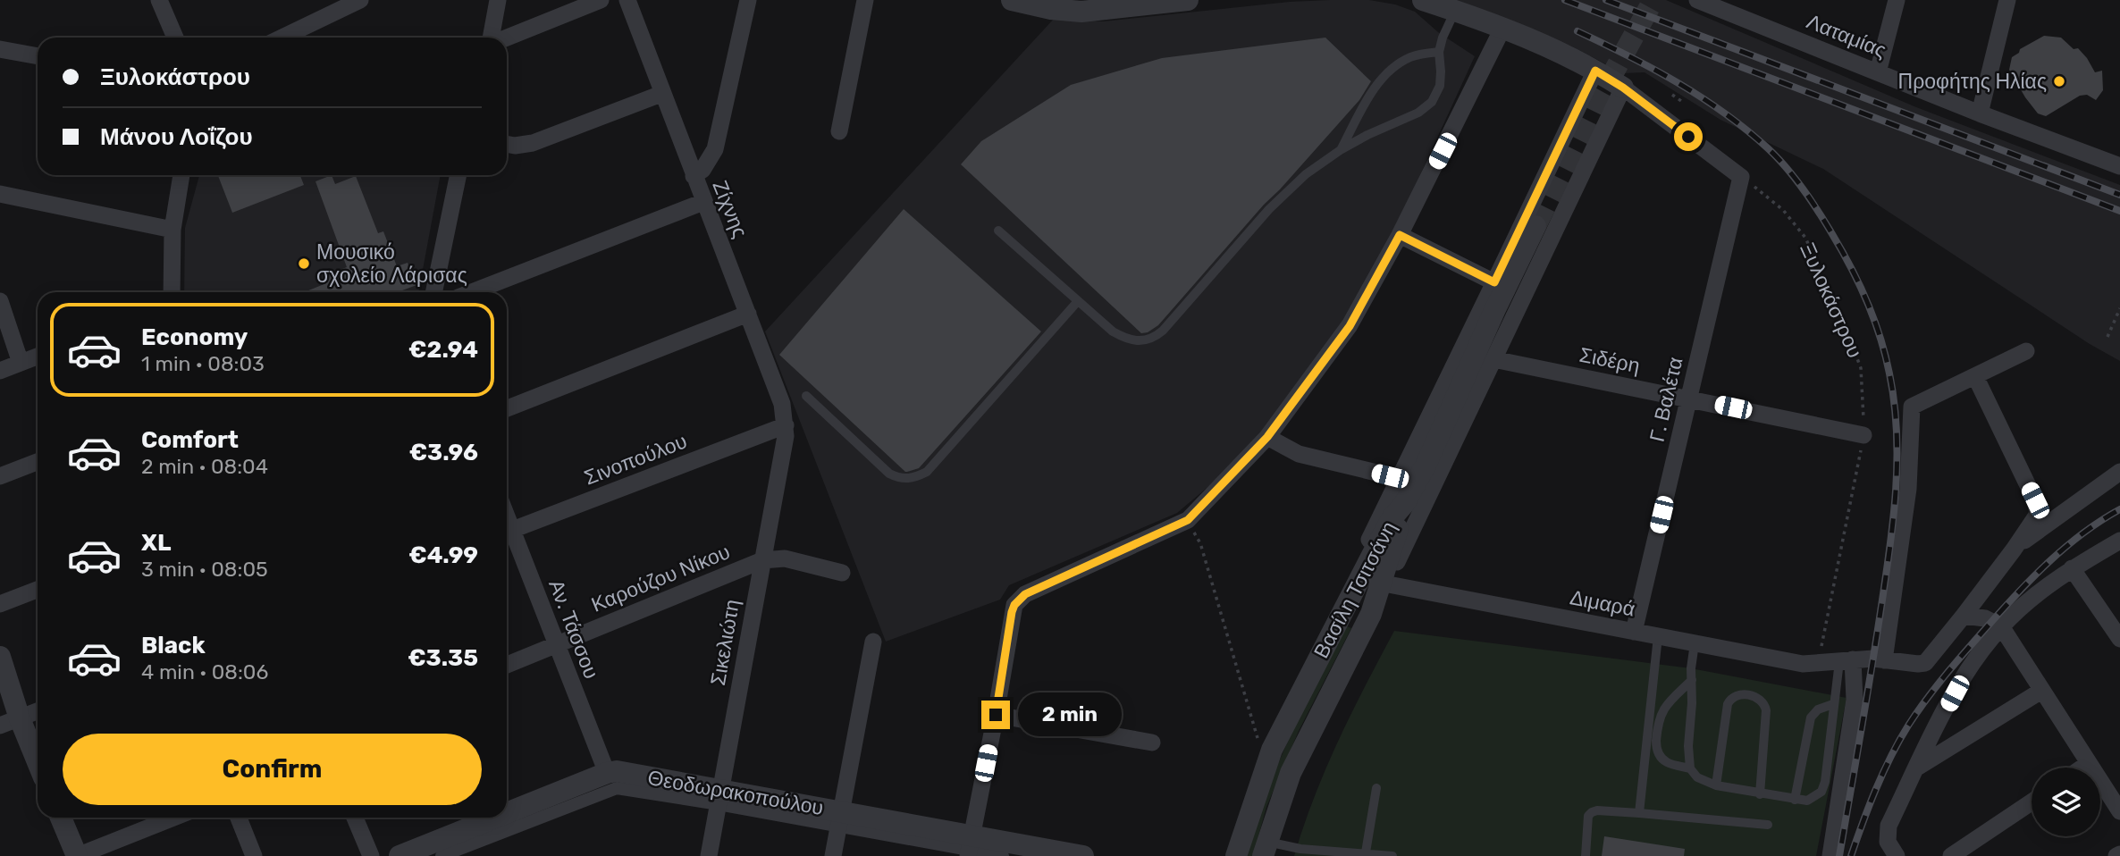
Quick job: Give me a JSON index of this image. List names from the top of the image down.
{
  "streets": {
    "street": [
      "Λαταμίας",
      "Ζίχνης",
      "Σιδέρη",
      "Γ. Βαλέτα",
      "Σινοπούλου",
      "Καρούζου Νίκου",
      "Βασίλη Τσιτσάνη",
      "Διμαρά",
      "Αν. Τάσσου",
      "Σικελιώτη",
      "Θεοδωρακοπούλου"
    ],
    "path": ["Ξυλοκάστρου"]
  },
  "crossings": [
    ["Ζίχνης", "Σινοπούλου"],
    ["Ζίχνης", "Σικελιώτη"],
    ["Ξυλοκάστρου", "Σιδέρη"],
    ["Ξυλοκάστρου", "Γ. Βαλέτα"],
    ["Ξυλοκάστρου", "Διμαρά"],
    ["Σιδέρη", "Γ. Βαλέτα"],
    ["Σιδέρη", "Βασίλη Τσιτσάνη"],
    ["Γ. Βαλέτα", "Διμαρά"],
    ["Σινοπούλου", "Σικελιώτη"],
    ["Καρούζου Νίκου", "Αν. Τάσσου"],
    ["Καρούζου Νίκου", "Σικελιώτη"],
    ["Βασίλη Τσιτσάνη", "Διμαρά"],
    ["Αν. Τάσσου", "Θεοδωρακοπούλου"],
    ["Σικελιώτη", "Θεοδωρακοπούλου"]
  ],
  "places": ["Προφήτης Ηλίας", "Μουσικό σχολείο Λάρισας"],
  "page": {
    "banner": ["Ξυλοκάστρου", "Μάνου Λοΐζου"],
    "list": [
      {
        "name": "Economy",
        "note": "1 min · 08:03",
        "value": "€2.94"
      },
      {
        "name": "Comfort",
        "note": "2 min · 08:04",
        "value": "€3.96"
      },
      {
        "name": "XL",
        "note": "3 min · 08:05",
        "value": "€4.99"
      },
      {
        "name": "Black",
        "note": "4 min · 08:06",
        "value": "€3.35"
      }
    ],
    "bubble": "2 min",
    "buttons": "Confirm"
  }
}
